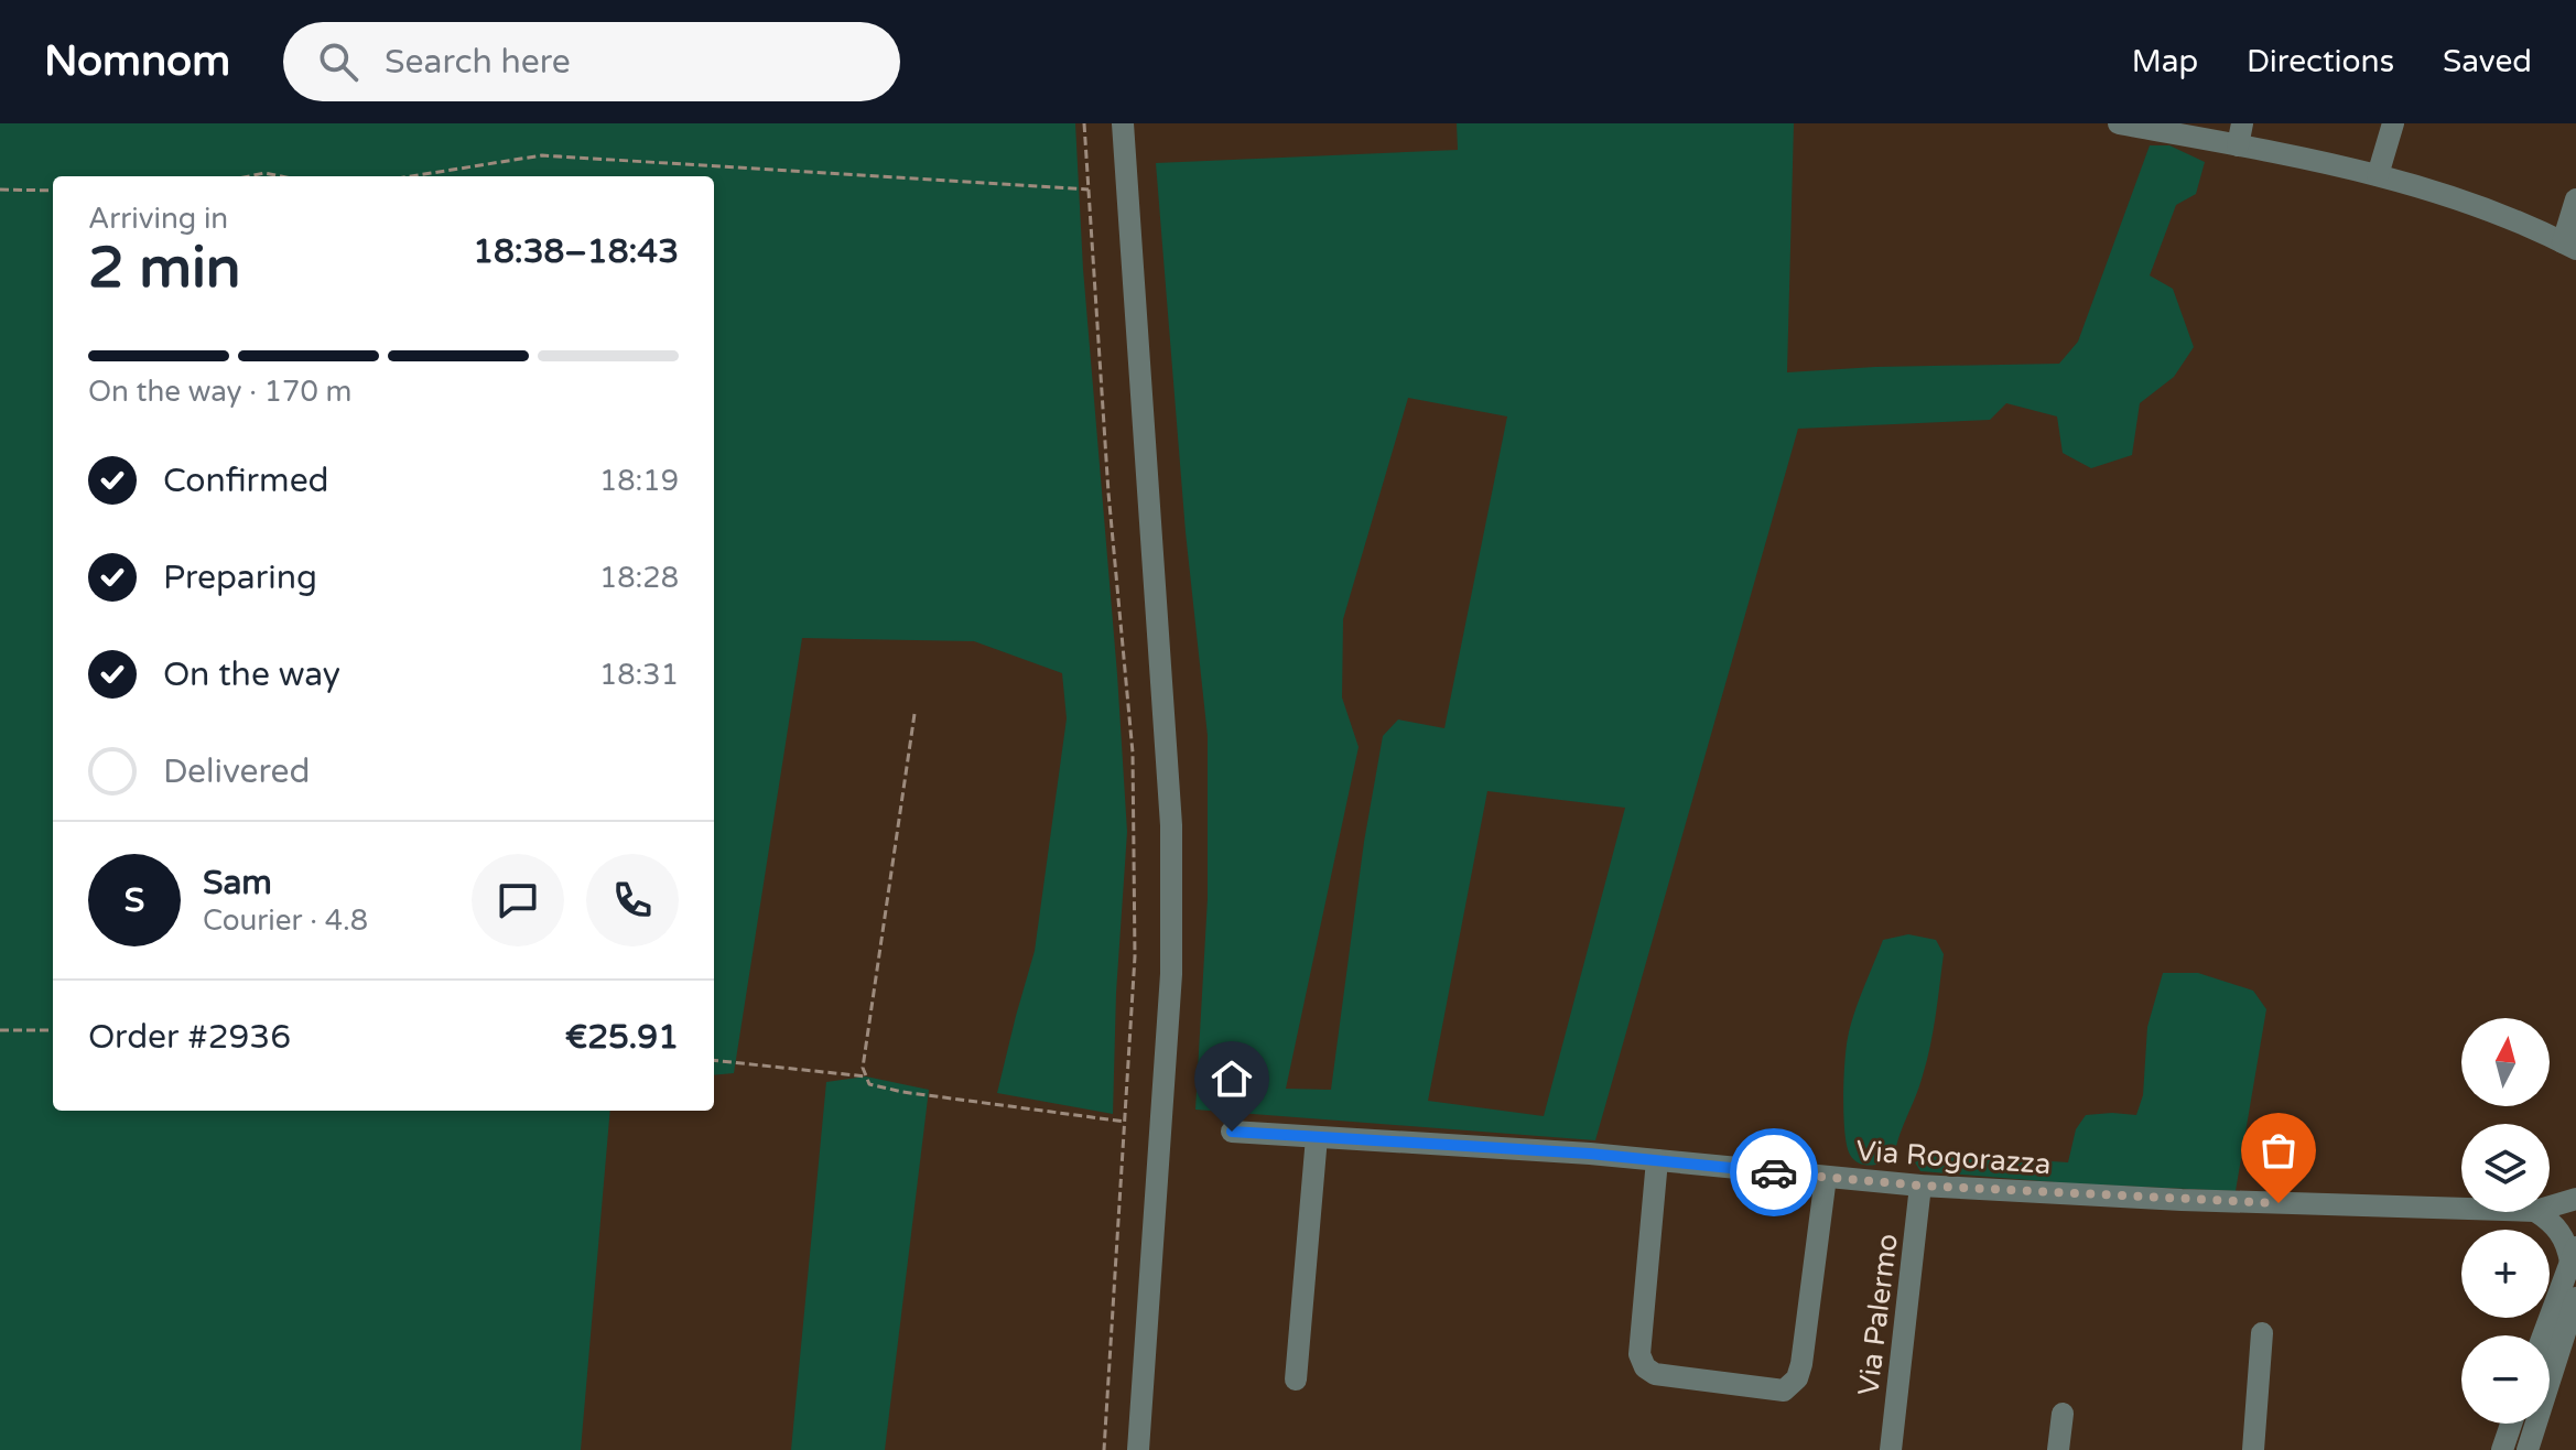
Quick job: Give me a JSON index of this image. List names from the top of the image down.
{
  "streets": {
    "street": ["Via Rogorazza", "Via Palermo"]
  },
  "crossings": [
    ["Via Rogorazza", "Via Palermo"]
  ],
  "north": "top",
  "page": {
    "header": "Nomnom",
    "search": "Search here",
    "nav": ["Map", "Directions", "Saved"],
    "heading": ["2 min", "Arriving in", "18:38–18:43"],
    "panel": [
      "Sam",
      "Courier · 4.8",
      "Order #2936",
      "€25.91"
    ],
    "bar": "On the way · 170 m",
    "list": [
      ["Confirmed", "18:19"],
      ["Preparing", "18:28"],
      ["On the way", "18:31"],
      "Delivered"
    ],
    "round": "S",
    "map_buttons": ["+", "−"]
  }
}
